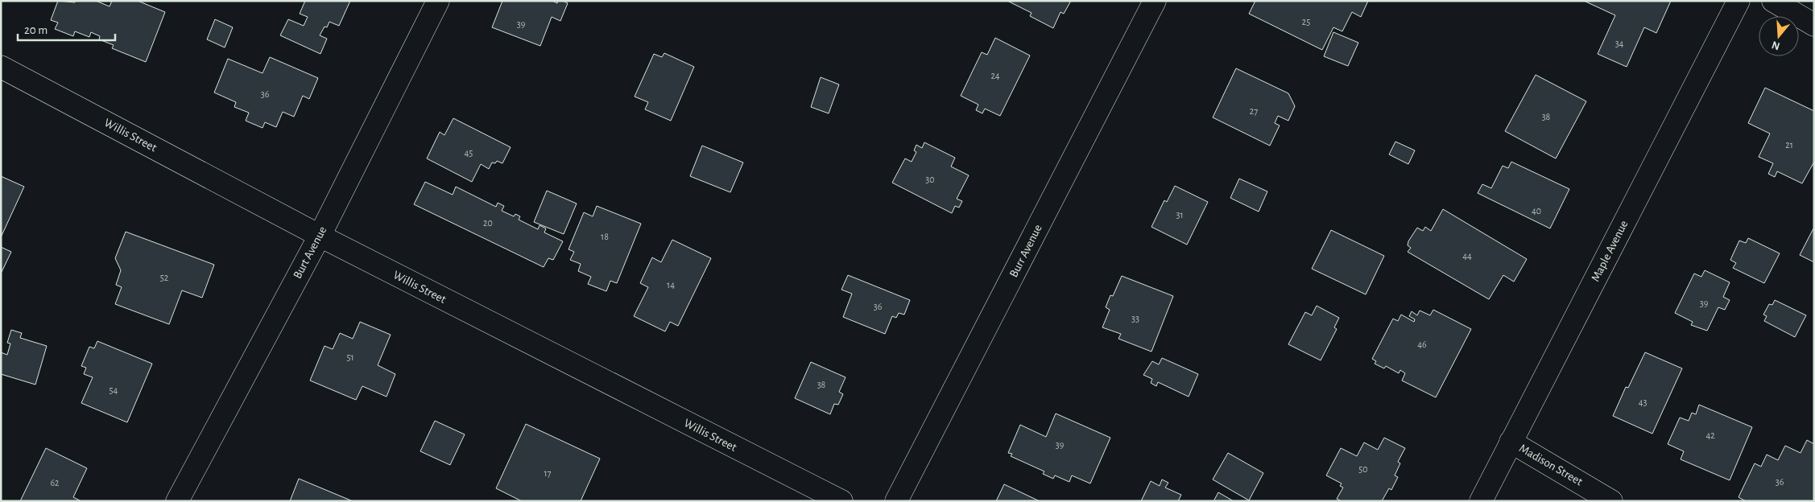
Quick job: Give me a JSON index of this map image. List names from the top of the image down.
{
  "streets": {
    "street": [
      "Willis Street",
      "Burr Avenue",
      "Maple Avenue",
      "Burt Avenue",
      "Madison Street"
    ]
  },
  "crossings": [
    ["Willis Street", "Burt Avenue"],
    ["Maple Avenue", "Madison Street"]
  ],
  "house_numbers": [
    "25",
    "39",
    "34",
    "24",
    "36",
    "27",
    "38",
    "21",
    "45",
    "30",
    "40",
    "31",
    "20",
    "18",
    "44",
    "52",
    "14",
    "39",
    "36",
    "33",
    "46",
    "51",
    "38",
    "54",
    "43",
    "42",
    "39",
    "50",
    "17",
    "36",
    "62"
  ],
  "scale_bar": "20 m",
  "north": "bottom"
}
